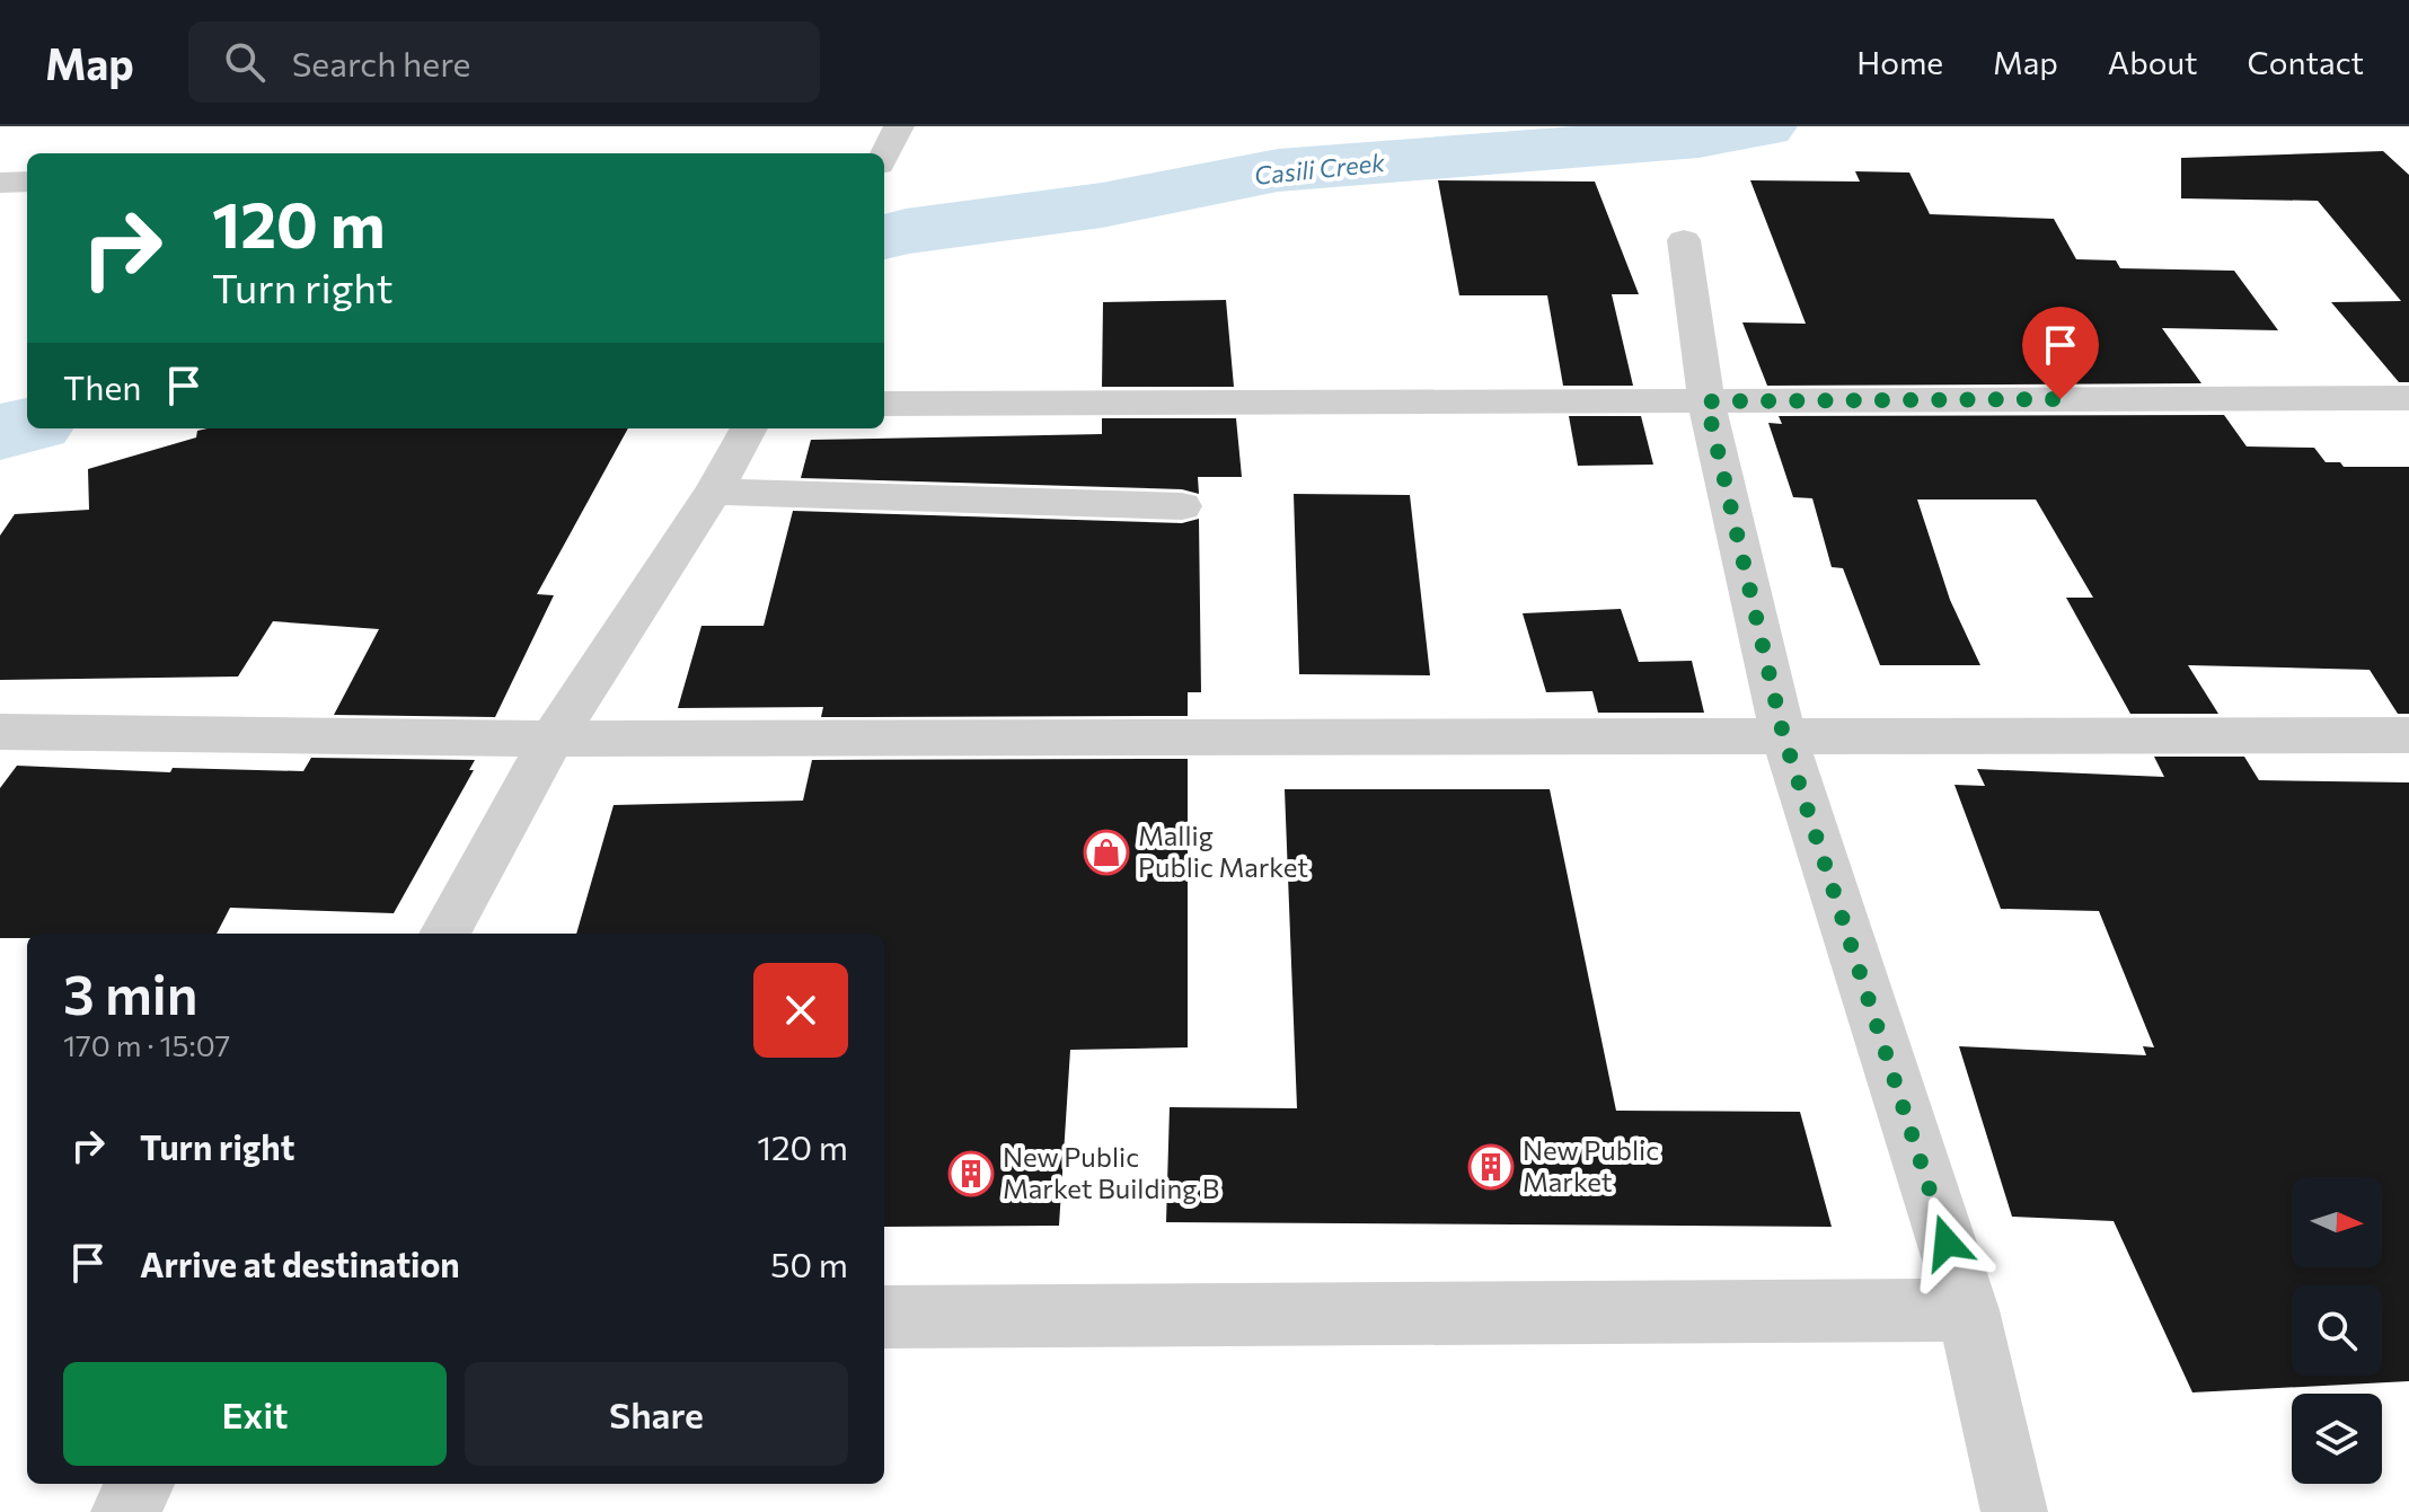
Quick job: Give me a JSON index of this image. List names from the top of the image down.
{
  "water": ["Casili Creek"],
  "places": {
    "shop": ["Mallig Public Market"],
    "building": ["New Public Market", "New Public Market Building B"]
  },
  "north": "right",
  "page": {
    "header": "Map",
    "search": "Search here",
    "nav": [
      "Home",
      "Map",
      "About",
      "Contact"
    ],
    "turn": ["120 m", "Turn right"],
    "then": "Then",
    "heading": ["3 min", "170 m · 15:07"],
    "list": [
      {
        "name": "Turn right",
        "value": "120 m"
      },
      {
        "name": "Arrive at destination",
        "value": "50 m"
      }
    ],
    "buttons": ["Exit", "Share"]
  }
}
